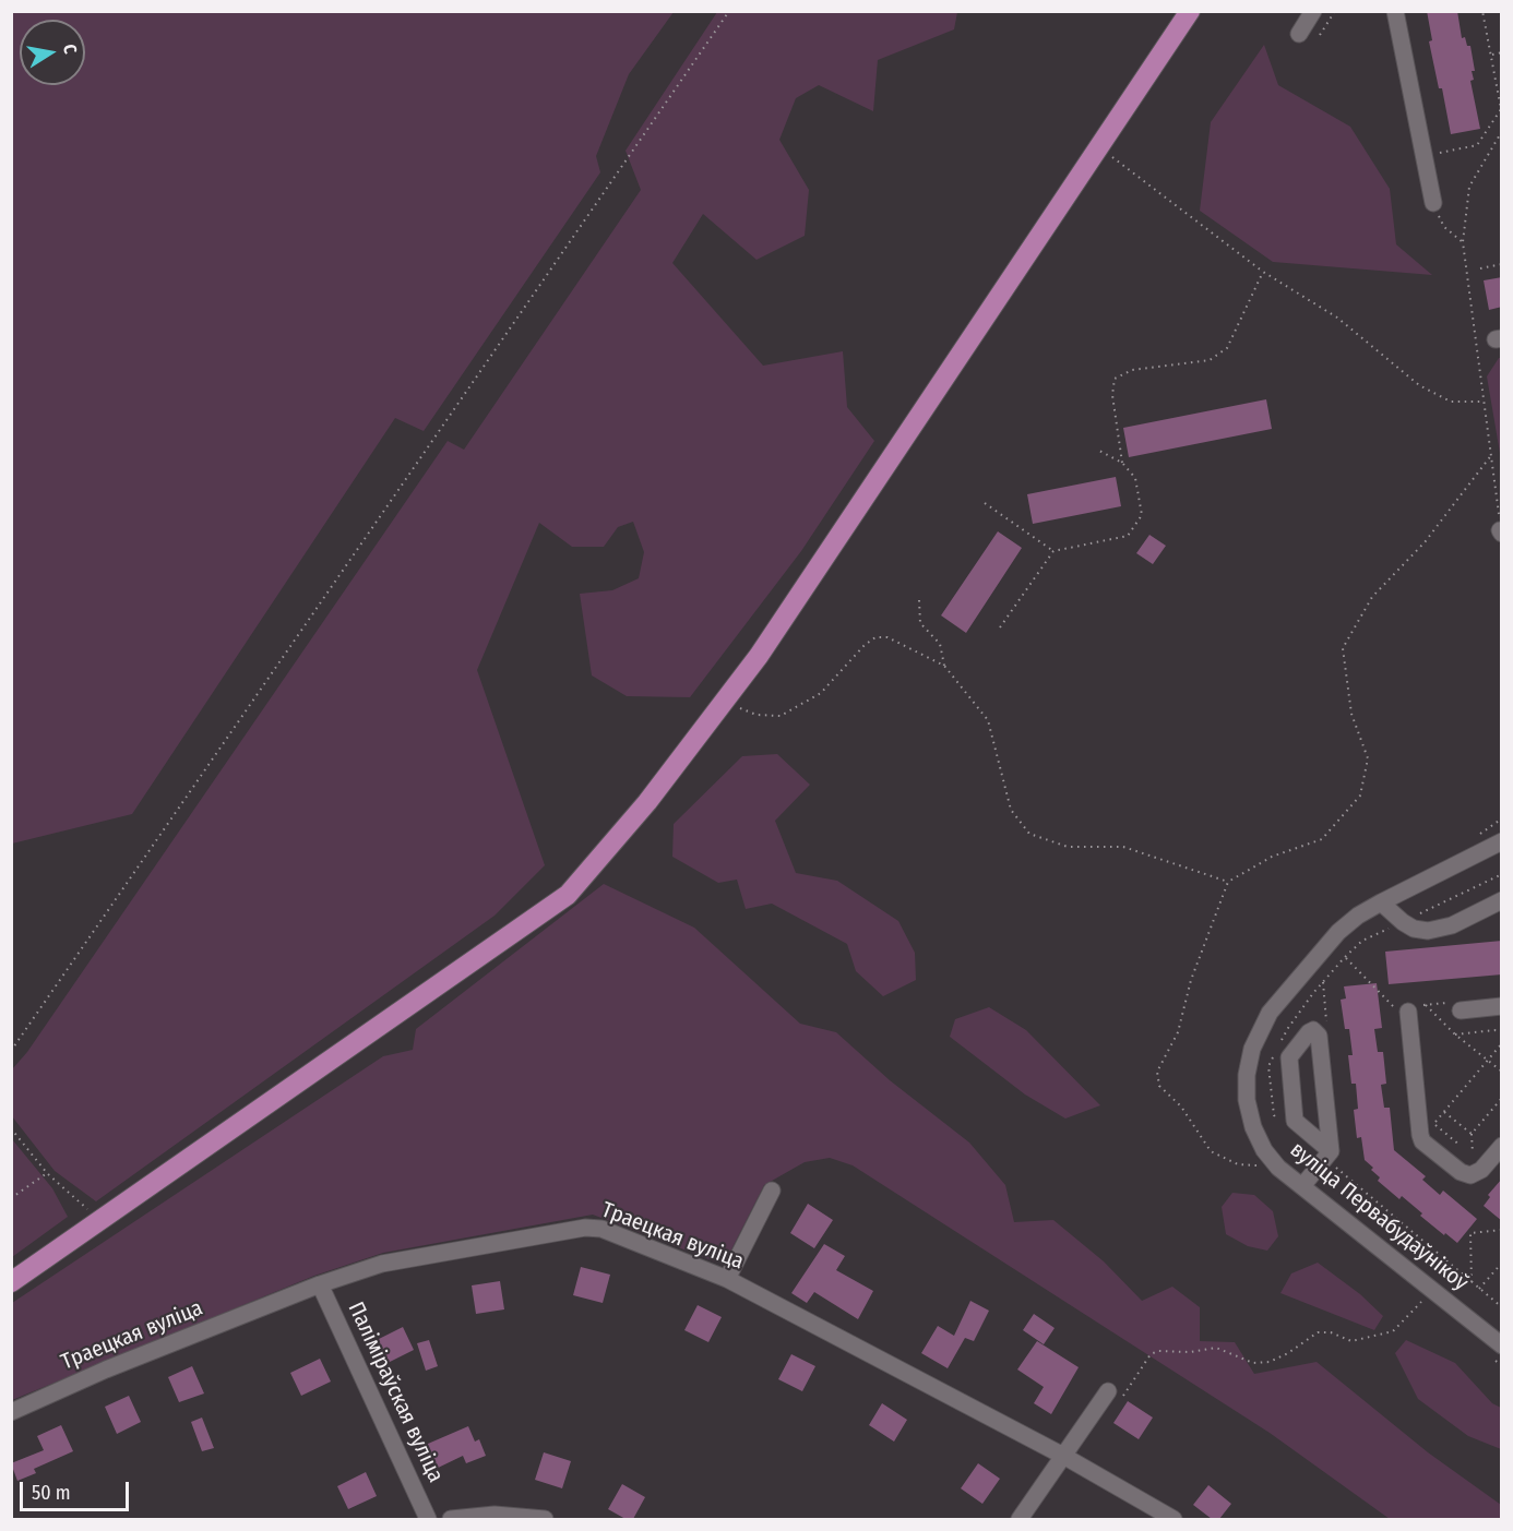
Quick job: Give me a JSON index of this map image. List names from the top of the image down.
{
  "streets": {
    "street": ["вуліца Первабудаўнікоў", "Траецкая вуліца", "Паліміраўская вуліца"]
  },
  "crossings": [
    ["Траецкая вуліца", "Паліміраўская вуліца"]
  ],
  "scale_bar": "50 m",
  "north": "right"
}
